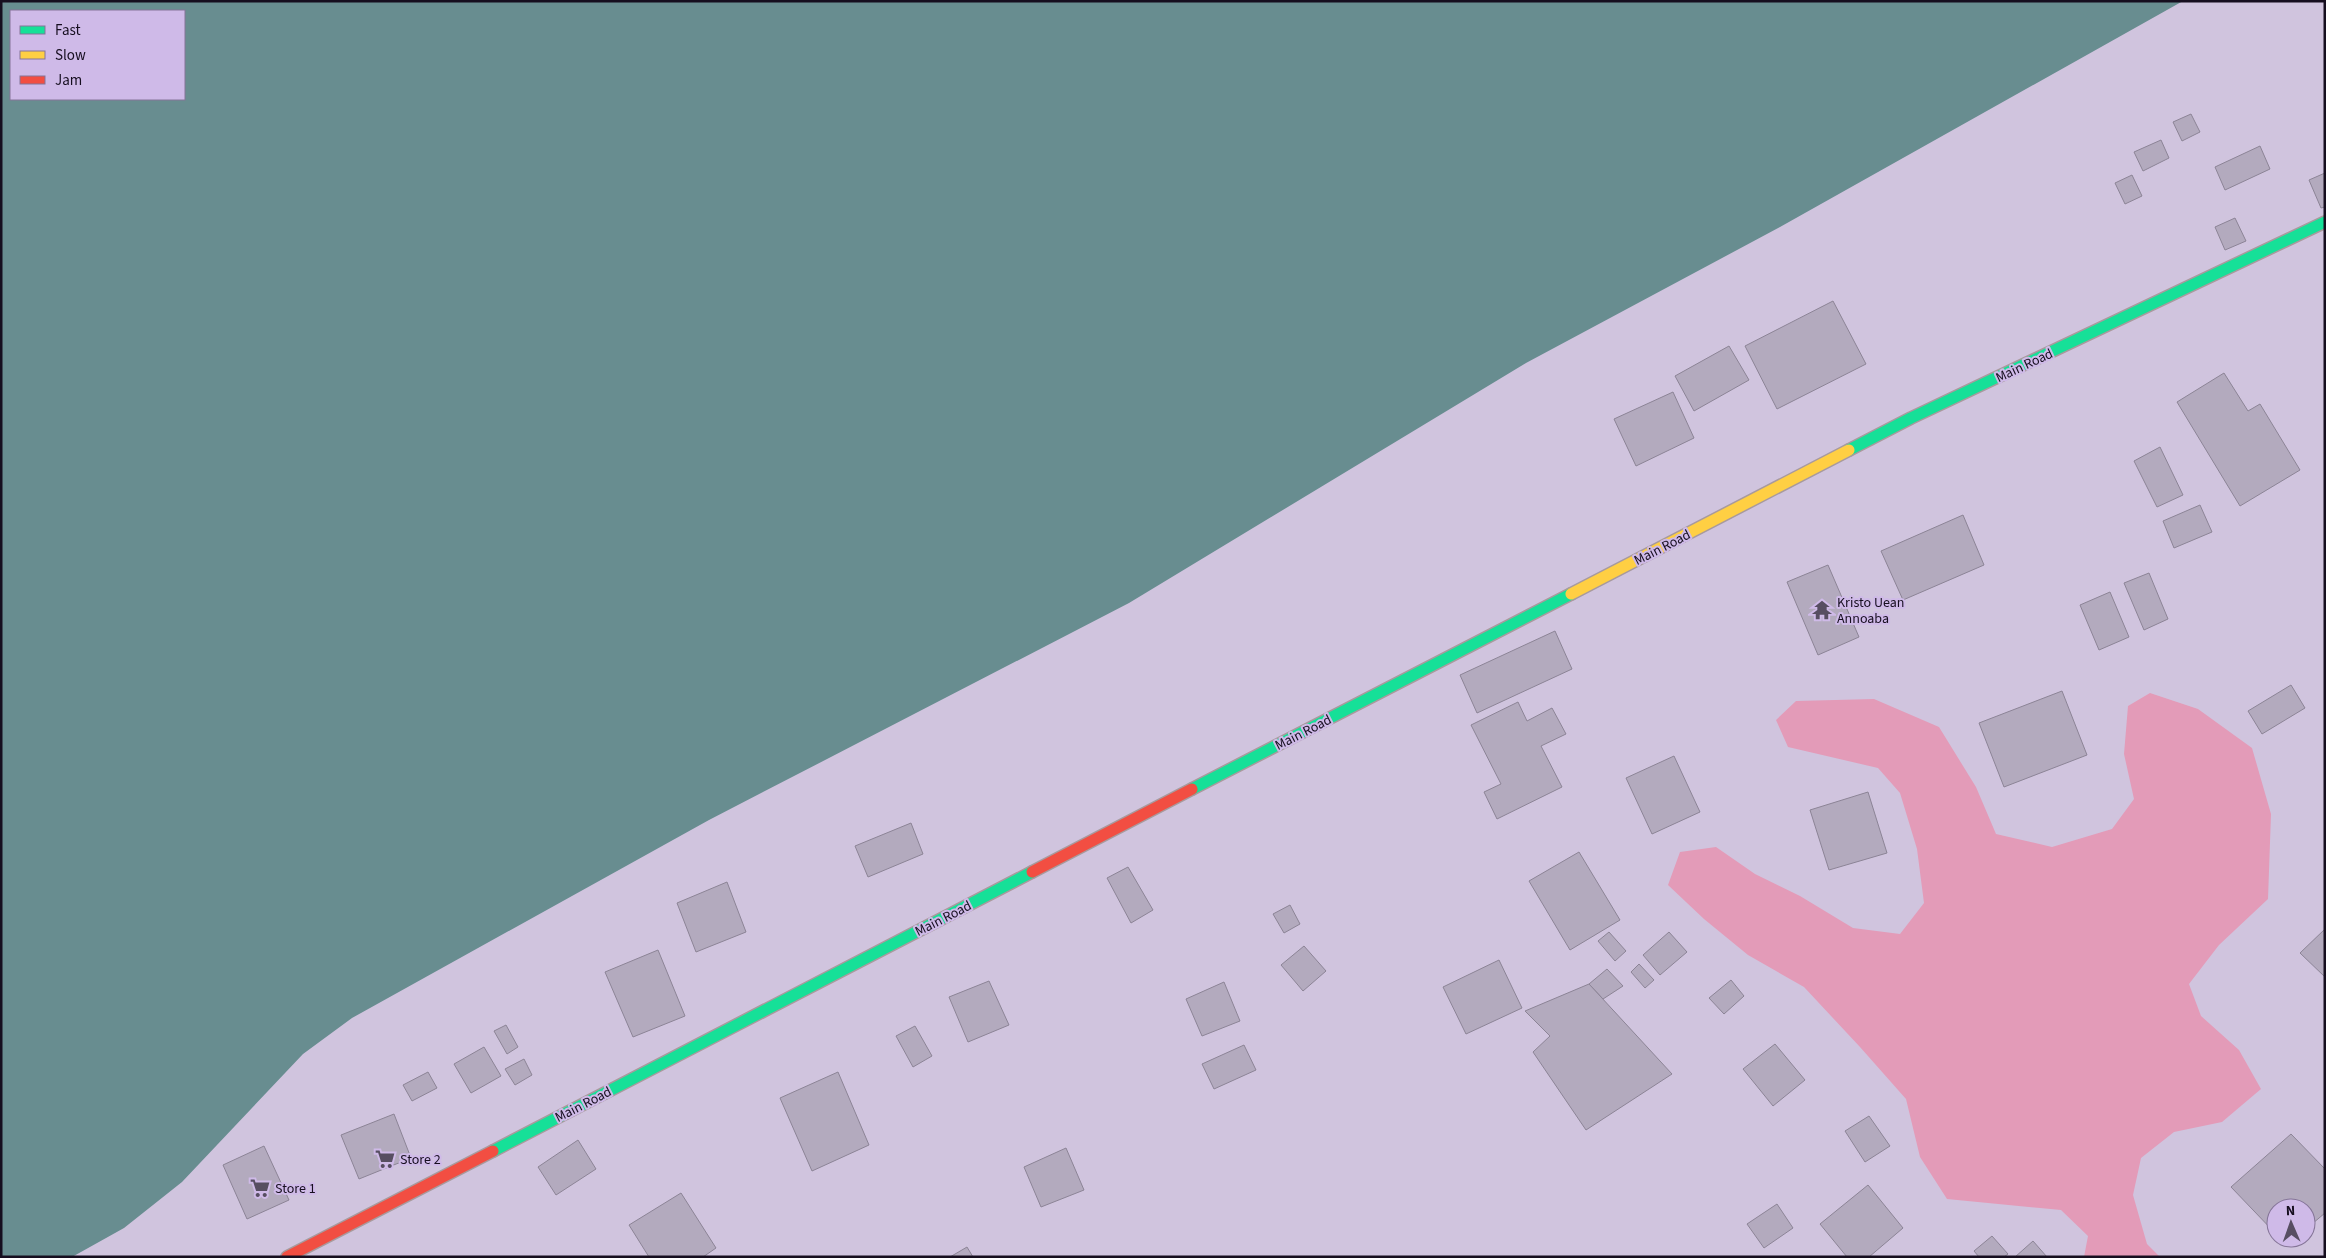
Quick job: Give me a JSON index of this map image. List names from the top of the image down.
{
  "streets": {
    "main road": ["Main Road"]
  },
  "places": {
    "temple": ["Kristo Uean Annoaba"],
    "supermarket": ["Store 2", "Store 1"]
  },
  "legend": ["Fast", "Slow", "Jam"],
  "north": "top"
}
